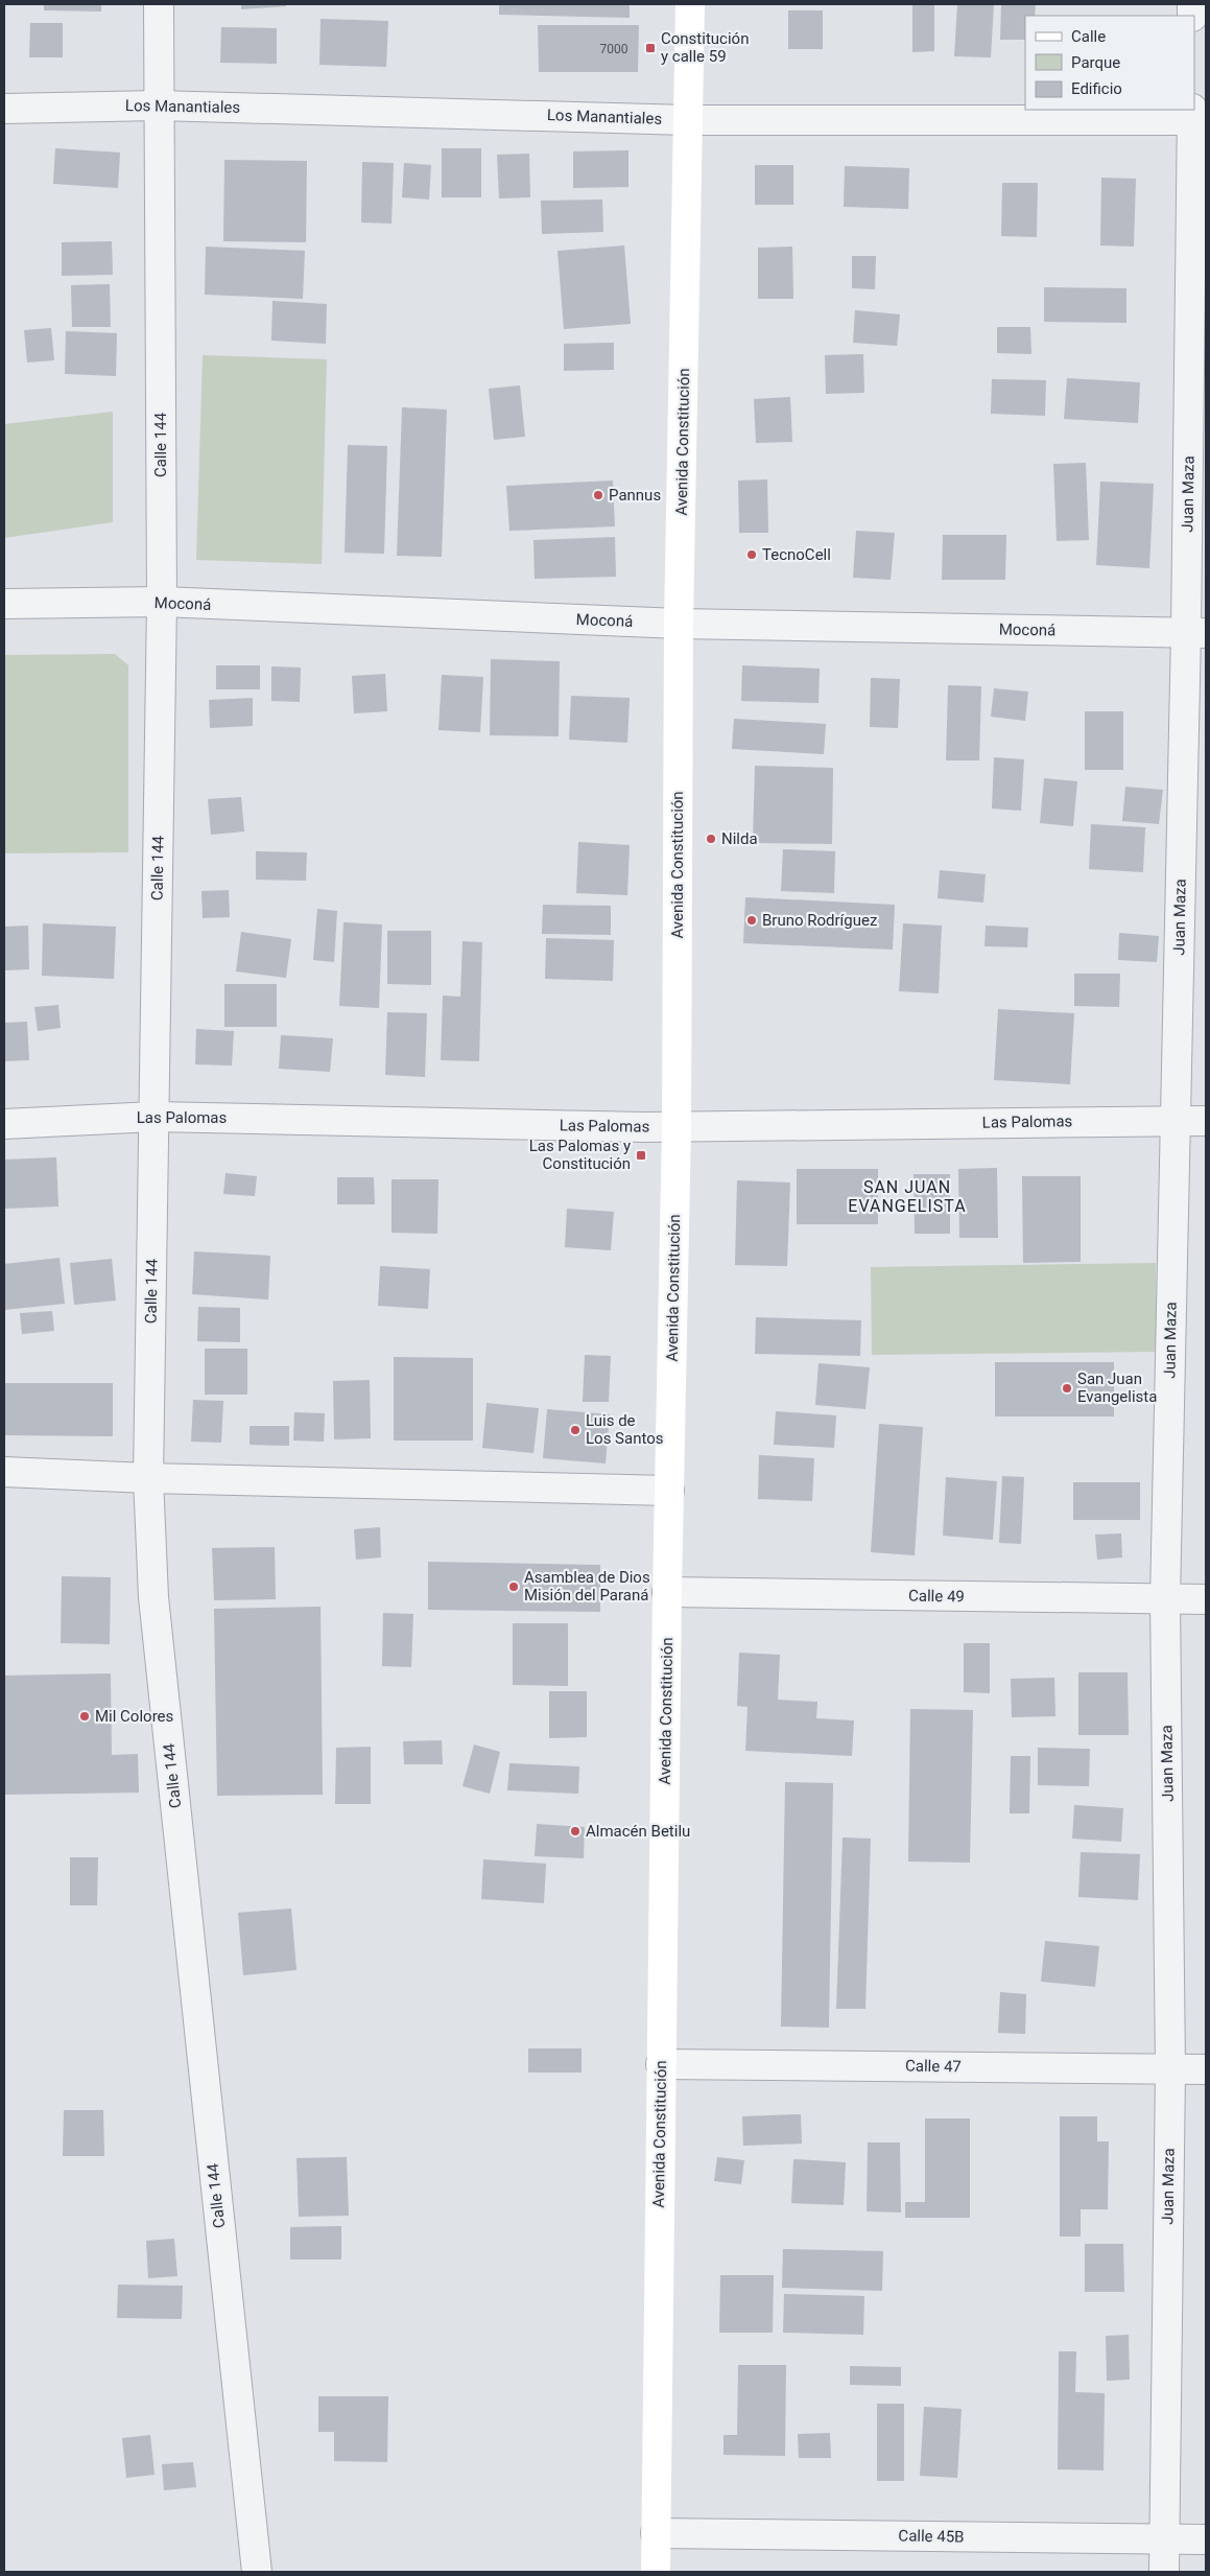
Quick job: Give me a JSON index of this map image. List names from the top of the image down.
{
  "streets": {
    "main road": ["Avenida Constitución"],
    "street": [
      "Los Manantiales",
      "Calle 144",
      "Juan Maza",
      "Moconá",
      "Las Palomas",
      "Calle 49",
      "Calle 47",
      "Calle 45B"
    ]
  },
  "crossings": [
    ["Los Manantiales", "Avenida Constitución"],
    ["Los Manantiales", "Calle 144"],
    ["Los Manantiales", "Juan Maza"],
    ["Avenida Constitución", "Moconá"],
    ["Avenida Constitución", "Las Palomas"],
    ["Avenida Constitución", "Calle 49"],
    ["Avenida Constitución", "Calle 47"],
    ["Avenida Constitución", "Calle 45B"],
    ["Calle 144", "Moconá"],
    ["Calle 144", "Las Palomas"],
    ["Juan Maza", "Moconá"],
    ["Juan Maza", "Las Palomas"],
    ["Juan Maza", "Calle 49"],
    ["Juan Maza", "Calle 47"],
    ["Juan Maza", "Calle 45B"]
  ],
  "districts": ["SAN JUAN EVANGELISTA"],
  "places": {
    "transit": ["Constitución y calle 59", "Las Palomas y Constitución"],
    "other": [
      "Pannus",
      "TecnoCell",
      "Nilda",
      "Bruno Rodríguez",
      "San Juan Evangelista",
      "Luis de Los Santos",
      "Asamblea de Dios Misión del Paraná",
      "Mil Colores",
      "Almacén Betilu"
    ]
  },
  "house_numbers": ["7000"],
  "legend": ["Calle", "Parque", "Edificio"]
}
